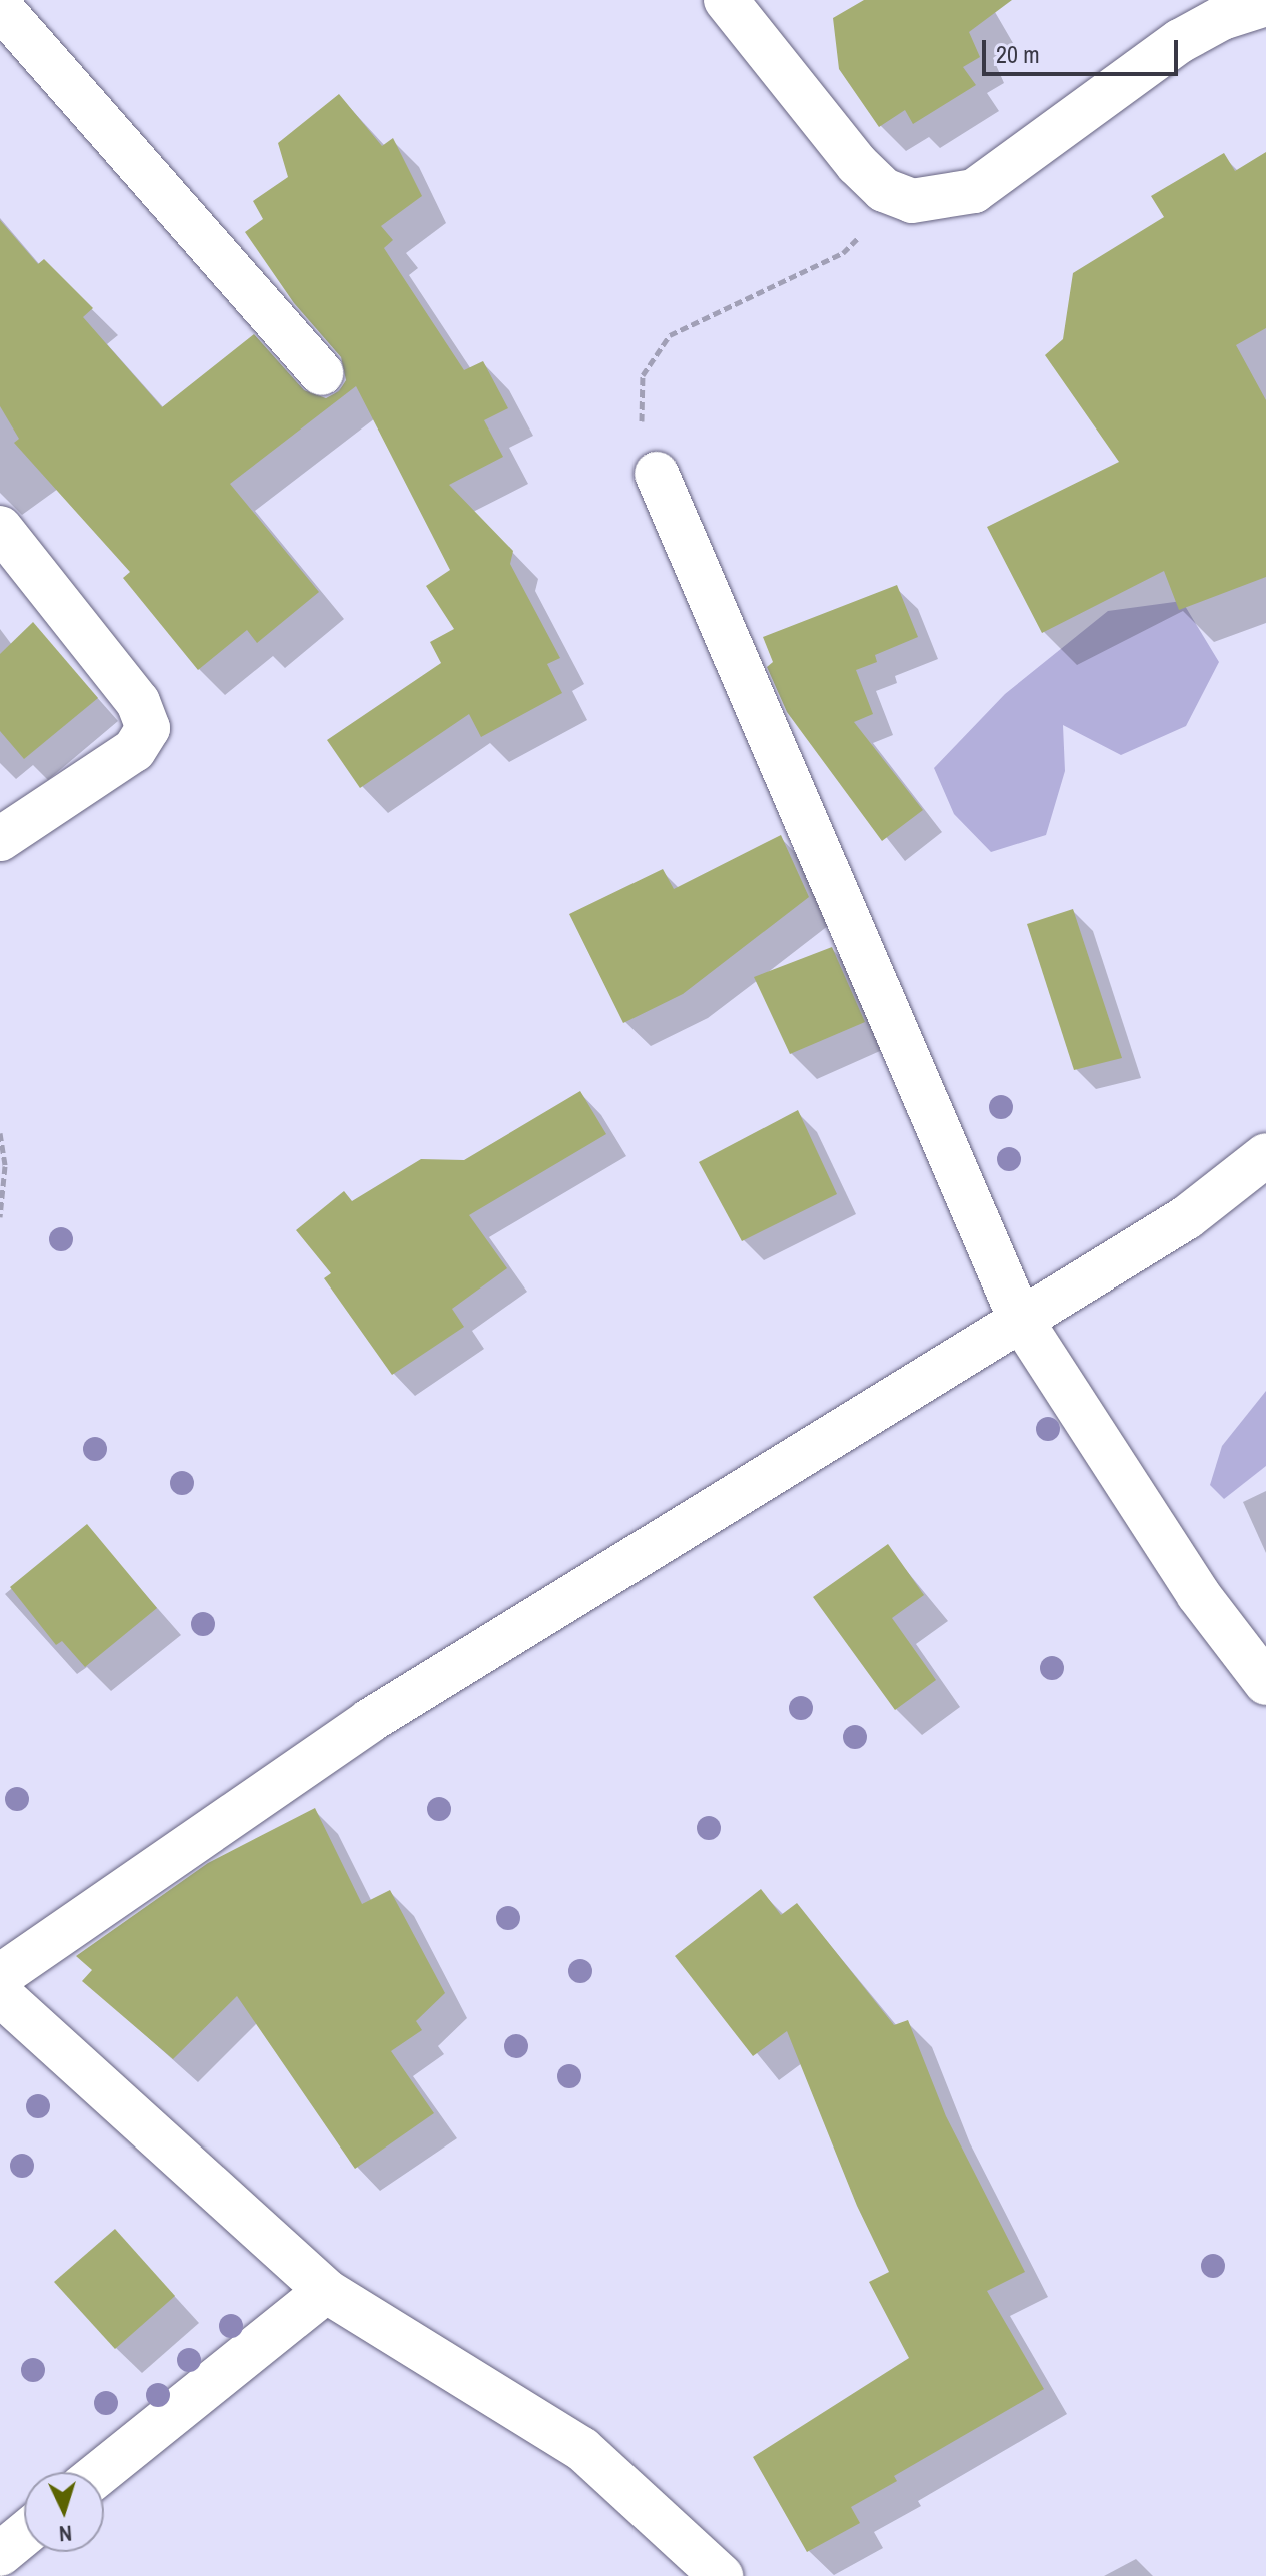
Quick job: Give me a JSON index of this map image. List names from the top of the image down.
{
  "scale_bar": "20 m",
  "north": "bottom"
}
